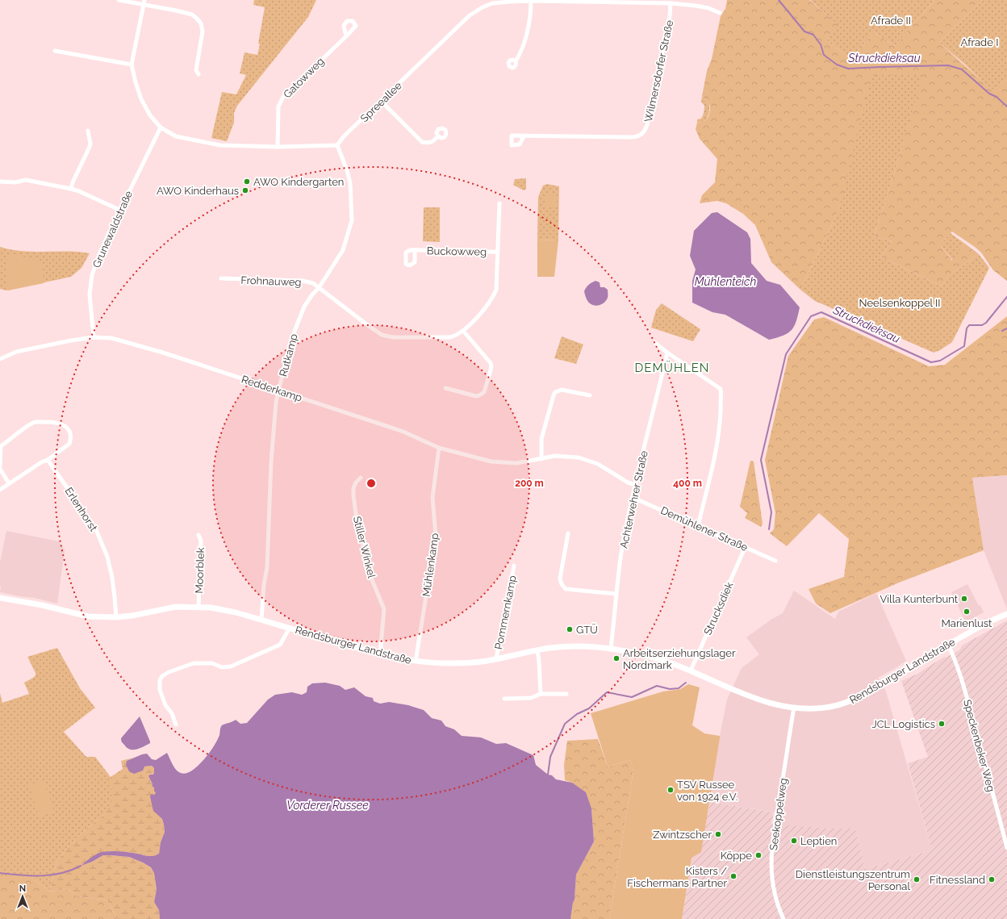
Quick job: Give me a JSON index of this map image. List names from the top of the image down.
{
  "streets": {
    "street": [
      "Wilmersdorfer Straße",
      "Gatowweg",
      "Spreeallee",
      "Grunewaldstraße",
      "Buckowweg",
      "Frohnauweg",
      "Rutkamp",
      "Redderkamp",
      "Achterwehrer Straße",
      "Erlenhorst",
      "Demühlener Straße",
      "Stiller Winkel",
      "Mühlenkamp",
      "Moorblek",
      "Strucksdiek",
      "Pommernkamp",
      "Rendsburger Landstraße",
      "Speckenbeker Weg",
      "Seekoppelweg"
    ]
  },
  "crossings": [
    ["Wilmersdorfer Straße", "Spreeallee"],
    ["Spreeallee", "Rutkamp"],
    ["Grunewaldstraße", "Redderkamp"],
    ["Frohnauweg", "Rutkamp"],
    ["Rutkamp", "Redderkamp"],
    ["Rutkamp", "Rendsburger Landstraße"],
    ["Redderkamp", "Achterwehrer Straße"],
    ["Redderkamp", "Mühlenkamp"],
    ["Achterwehrer Straße", "Demühlener Straße"],
    ["Achterwehrer Straße", "Rendsburger Landstraße"],
    ["Erlenhorst", "Rendsburger Landstraße"],
    ["Demühlener Straße", "Strucksdiek"],
    ["Stiller Winkel", "Rendsburger Landstraße"],
    ["Mühlenkamp", "Rendsburger Landstraße"],
    ["Moorblek", "Rendsburger Landstraße"],
    ["Strucksdiek", "Rendsburger Landstraße"],
    ["Pommernkamp", "Rendsburger Landstraße"],
    ["Rendsburger Landstraße", "Speckenbeker Weg"],
    ["Rendsburger Landstraße", "Seekoppelweg"]
  ],
  "districts": ["DEMÜHLEN"],
  "water": ["Struckdieksau", "Mühlenteich", "Vorderer Russee"],
  "parks": ["Afrade II", "Afrade I", "Neelsenkoppel II"],
  "places": [
    "AWO Kindergarten",
    "AWO Kinderhaus",
    "Villa Kunterbunt",
    "Marienlust",
    "GTÜ",
    "Arbeitserziehungslager Nordmark",
    "JCL Logistics",
    "TSV Russee von 1924 e.V.",
    "Zwintzscher",
    "Leptien",
    "Köppe",
    "Kisters / Fischermans Partner",
    "Dienstleistungszentrum Personal",
    "Fitnessland"
  ],
  "north": "top",
  "rings": ["200 m", "400 m"]
}
